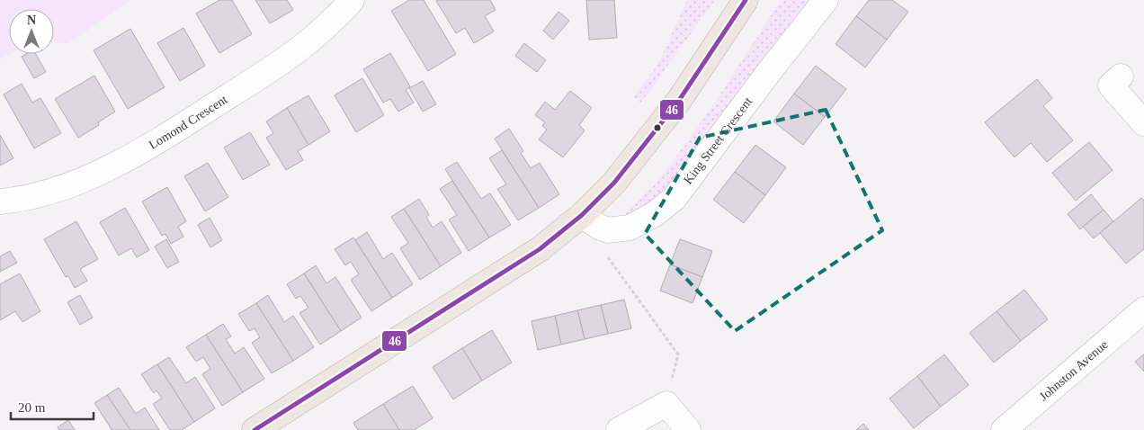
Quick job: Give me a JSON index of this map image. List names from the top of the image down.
{
  "streets": {
    "street": ["Lomond Crescent", "King Street Crescent", "Johnston Avenue"]
  },
  "lines": ["transit line 46"],
  "scale_bar": "20 m",
  "north": "top"
}
